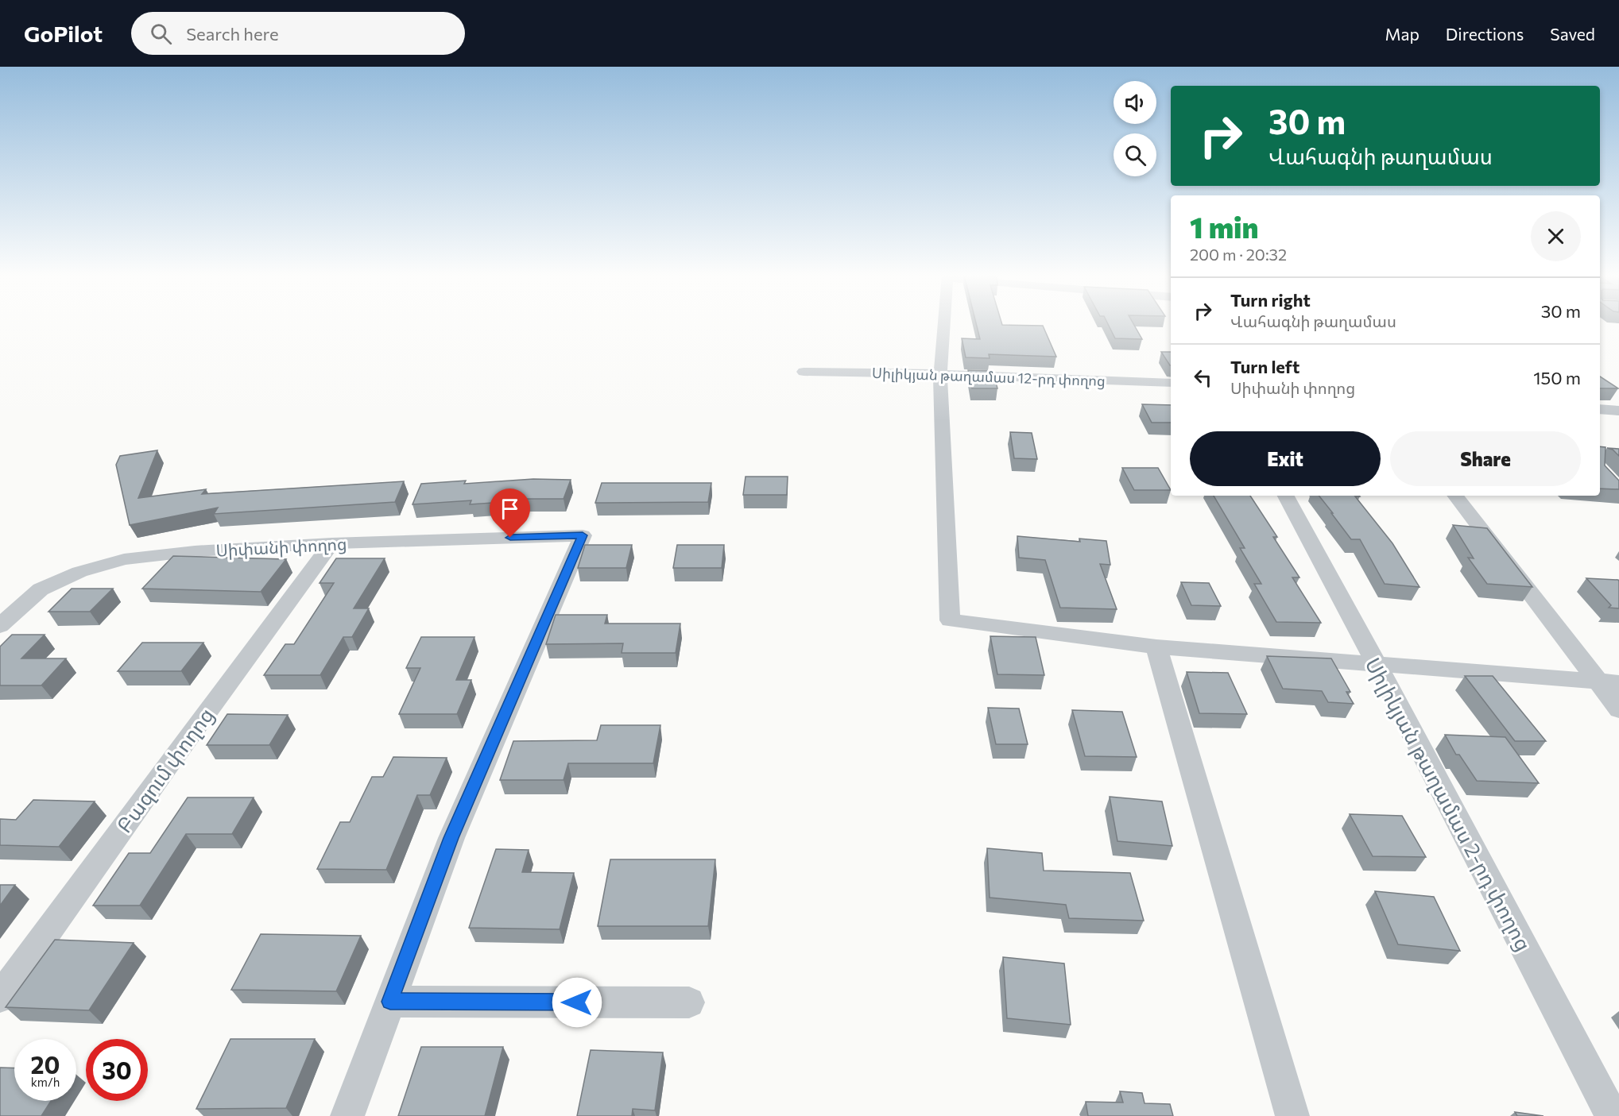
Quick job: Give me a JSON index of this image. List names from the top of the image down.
{
  "streets": {
    "street": [
      "Սիլիկյան թաղամաս 12-րդ փողոց",
      "Սիփանի փողոց",
      "Բազում փողոց",
      "Սիլիկյան թաղամաս 2-րդ փողոց"
    ]
  },
  "crossings": [
    ["Սիփանի փողոց", "Բազում փողոց"]
  ],
  "page": {
    "header": "GoPilot",
    "search": "Search here",
    "nav": ["Map", "Directions", "Saved"],
    "turn": ["30 m", "Վահագնի թաղամաս"],
    "heading": ["1 min", "200 m · 20:32"],
    "list": [
      {
        "name": "Turn right",
        "note": "Վահագնի թաղամաս",
        "value": "30 m"
      },
      {
        "name": "Turn left",
        "note": "Սիփանի փողոց",
        "value": "150 m"
      }
    ],
    "buttons": ["Exit", "Share"],
    "speed": "20 km/h",
    "limit": "30"
  }
}
